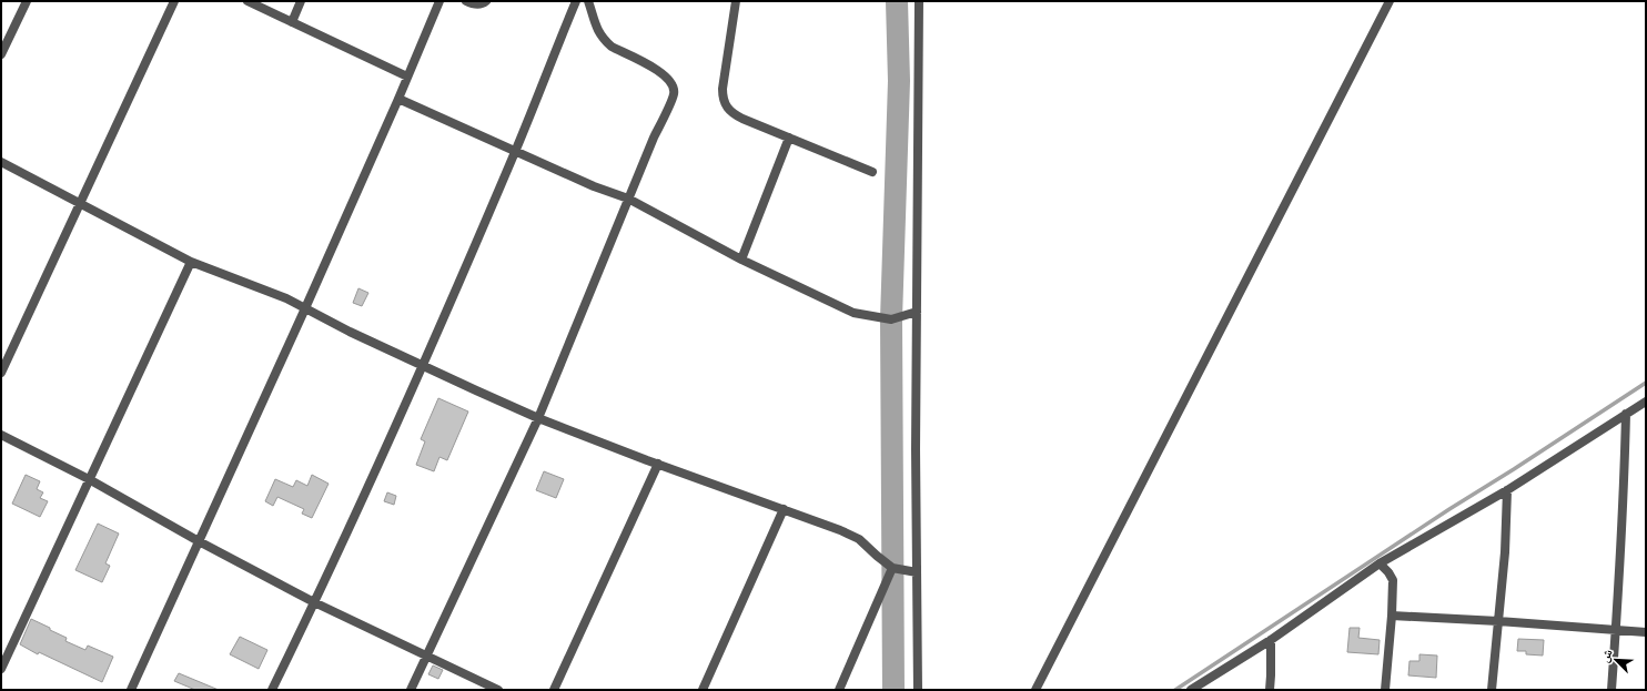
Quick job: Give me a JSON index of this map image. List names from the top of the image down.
{
  "north": "top left"
}
